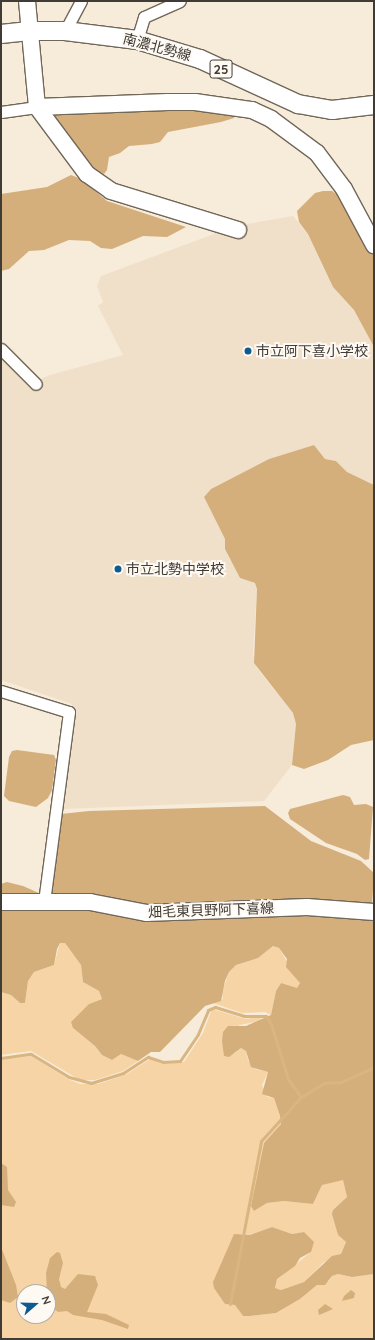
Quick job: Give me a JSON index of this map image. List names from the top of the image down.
{
  "streets": {
    "main road": ["南濃北勢線", "25"],
    "street": ["畑毛東貝野阿下喜線"]
  },
  "places": ["市立阿下喜小学校", "市立北勢中学校"],
  "north": "right"
}
